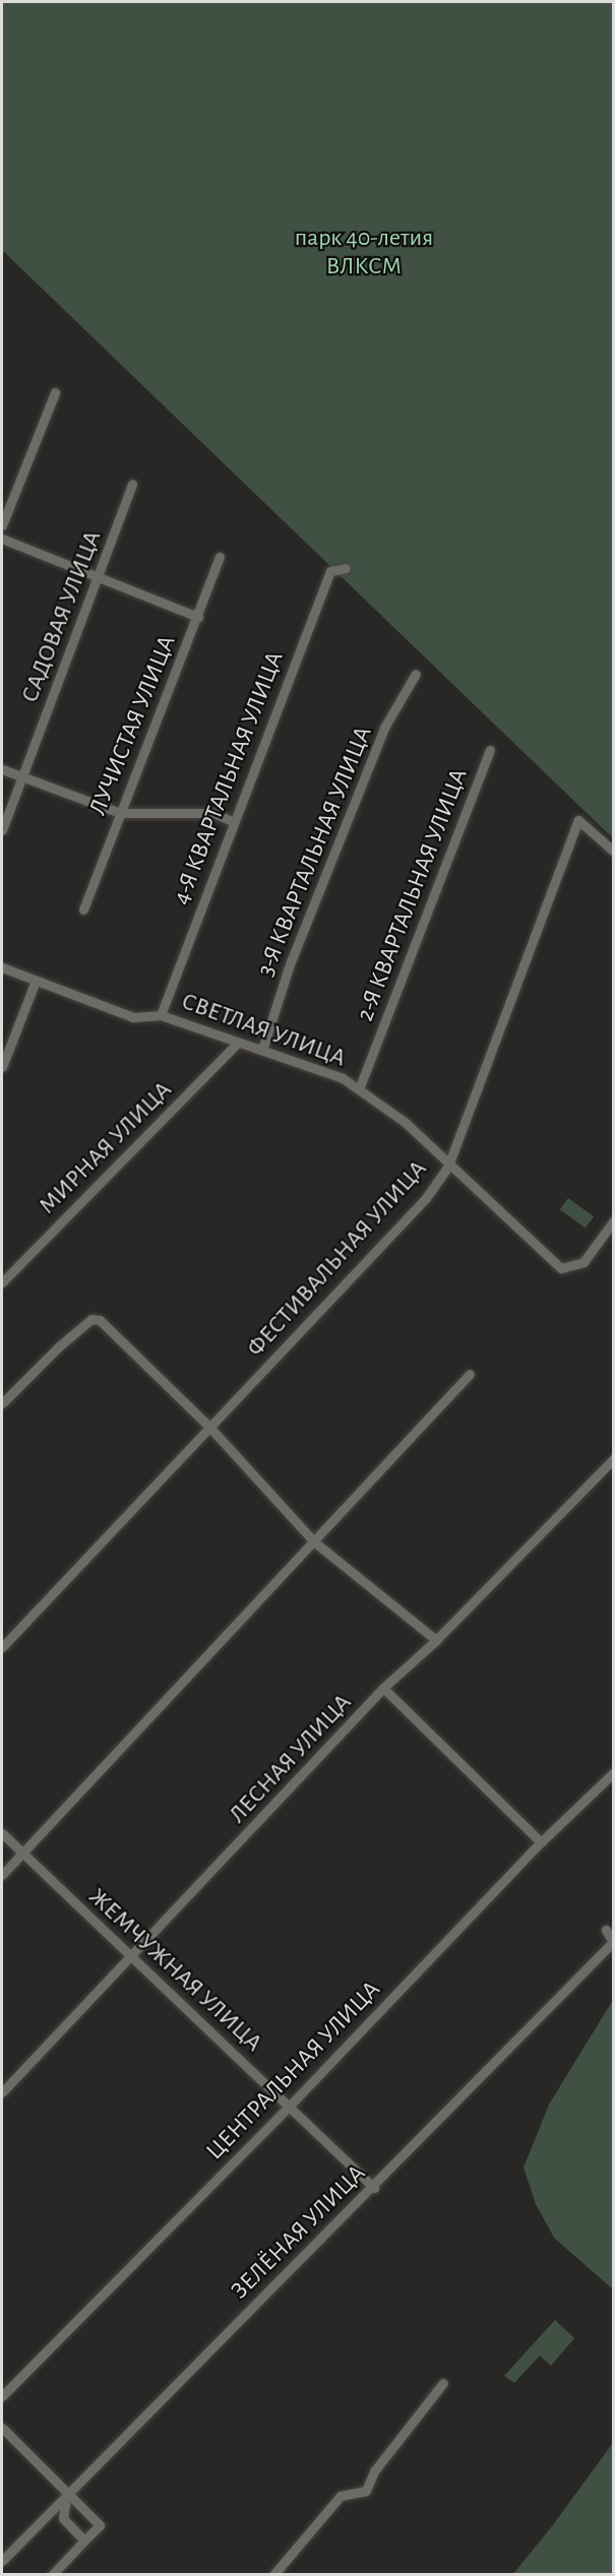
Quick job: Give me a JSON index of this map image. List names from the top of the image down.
{
  "streets": {
    "street": [
      "САДОВАЯ УЛИЦА",
      "ЛУЧИСТАЯ УЛИЦА",
      "4-Я КВАРТАЛЬНАЯ УЛИЦА",
      "3-Я КВАРТАЛЬНАЯ УЛИЦА",
      "2-Я КВАРТАЛЬНАЯ УЛИЦА",
      "СВЕТЛАЯ УЛИЦА",
      "МИРНАЯ УЛИЦА",
      "ФЕСТИВАЛЬНАЯ УЛИЦА",
      "ЛЕСНАЯ УЛИЦА",
      "ЖЕМЧУЖНАЯ УЛИЦА",
      "ЦЕНТРАЛЬНАЯ УЛИЦА",
      "ЗЕЛЁНАЯ УЛИЦА"
    ]
  },
  "crossings": [
    ["4-Я КВАРТАЛЬНАЯ УЛИЦА", "СВЕТЛАЯ УЛИЦА"],
    ["3-Я КВАРТАЛЬНАЯ УЛИЦА", "СВЕТЛАЯ УЛИЦА"],
    ["2-Я КВАРТАЛЬНАЯ УЛИЦА", "СВЕТЛАЯ УЛИЦА"],
    ["СВЕТЛАЯ УЛИЦА", "МИРНАЯ УЛИЦА"],
    ["СВЕТЛАЯ УЛИЦА", "ФЕСТИВАЛЬНАЯ УЛИЦА"],
    ["ЛЕСНАЯ УЛИЦА", "ЖЕМЧУЖНАЯ УЛИЦА"],
    ["ЖЕМЧУЖНАЯ УЛИЦА", "ЦЕНТРАЛЬНАЯ УЛИЦА"],
    ["ЖЕМЧУЖНАЯ УЛИЦА", "ЗЕЛЁНАЯ УЛИЦА"]
  ],
  "parks": ["парк 40-летия ВЛКСМ"]
}
